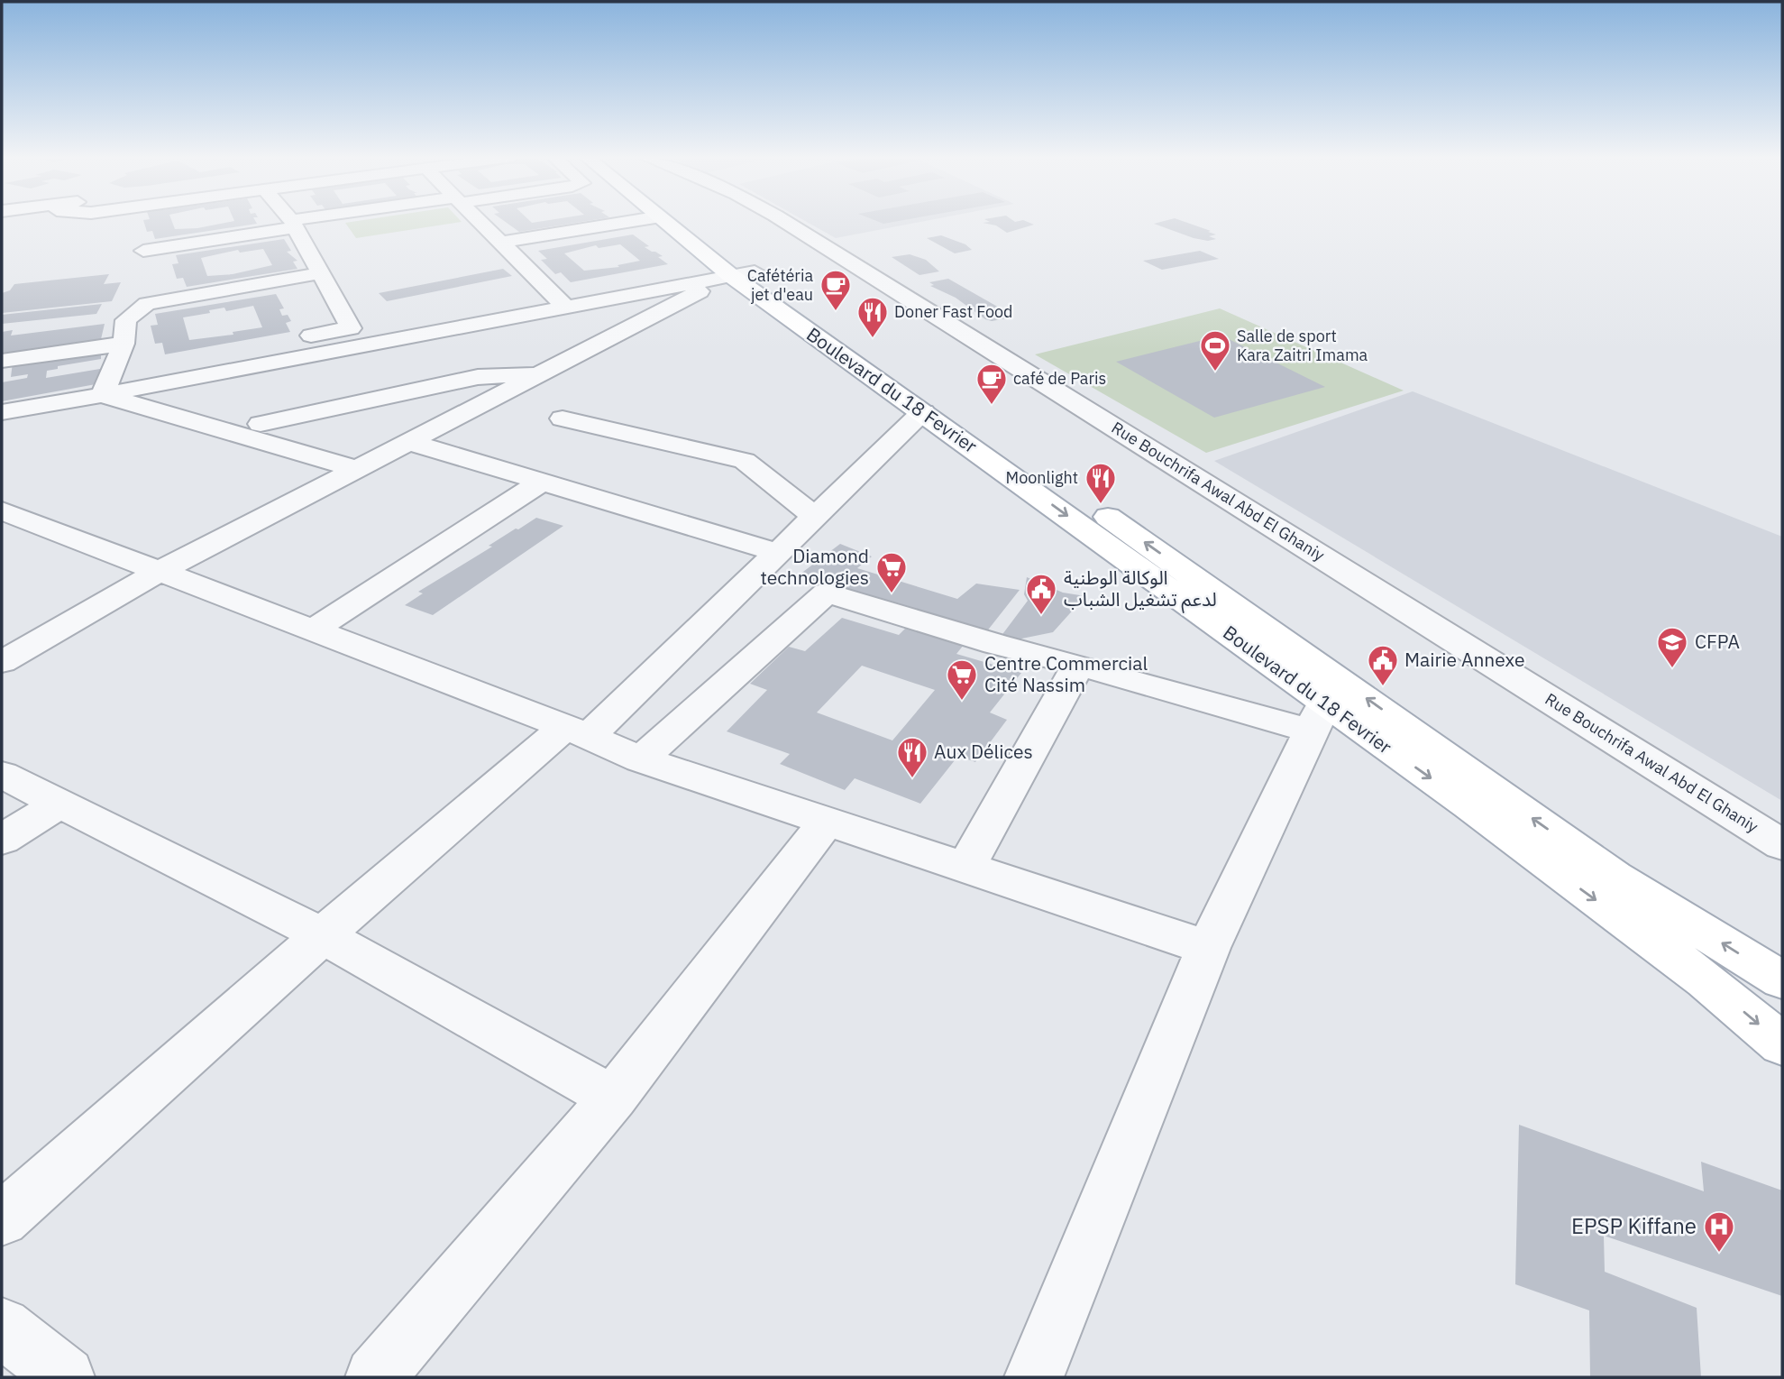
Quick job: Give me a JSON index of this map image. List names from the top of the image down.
{
  "streets": {
    "main road": ["Boulevard du 18 Fevrier"],
    "street": ["Rue Bouchrifa Awal Abd El Ghaniy"]
  },
  "places": {
    "cafe": ["Cafétéria jet d'eau", "café de Paris"],
    "restaurant": ["Doner Fast Food", "Moonlight", "Aux Délices"],
    "sports": ["Salle de sport Kara Zaitri Imama"],
    "supermarket": ["Diamond technologies", "Centre Commercial Cité Nassim"],
    "public building": ["الوكالة الوطنية لدعم تشغيل الشباب", "Mairie Annexe"],
    "school or university": ["CFPA"],
    "hospital": ["EPSP Kiffane"]
  }
}
